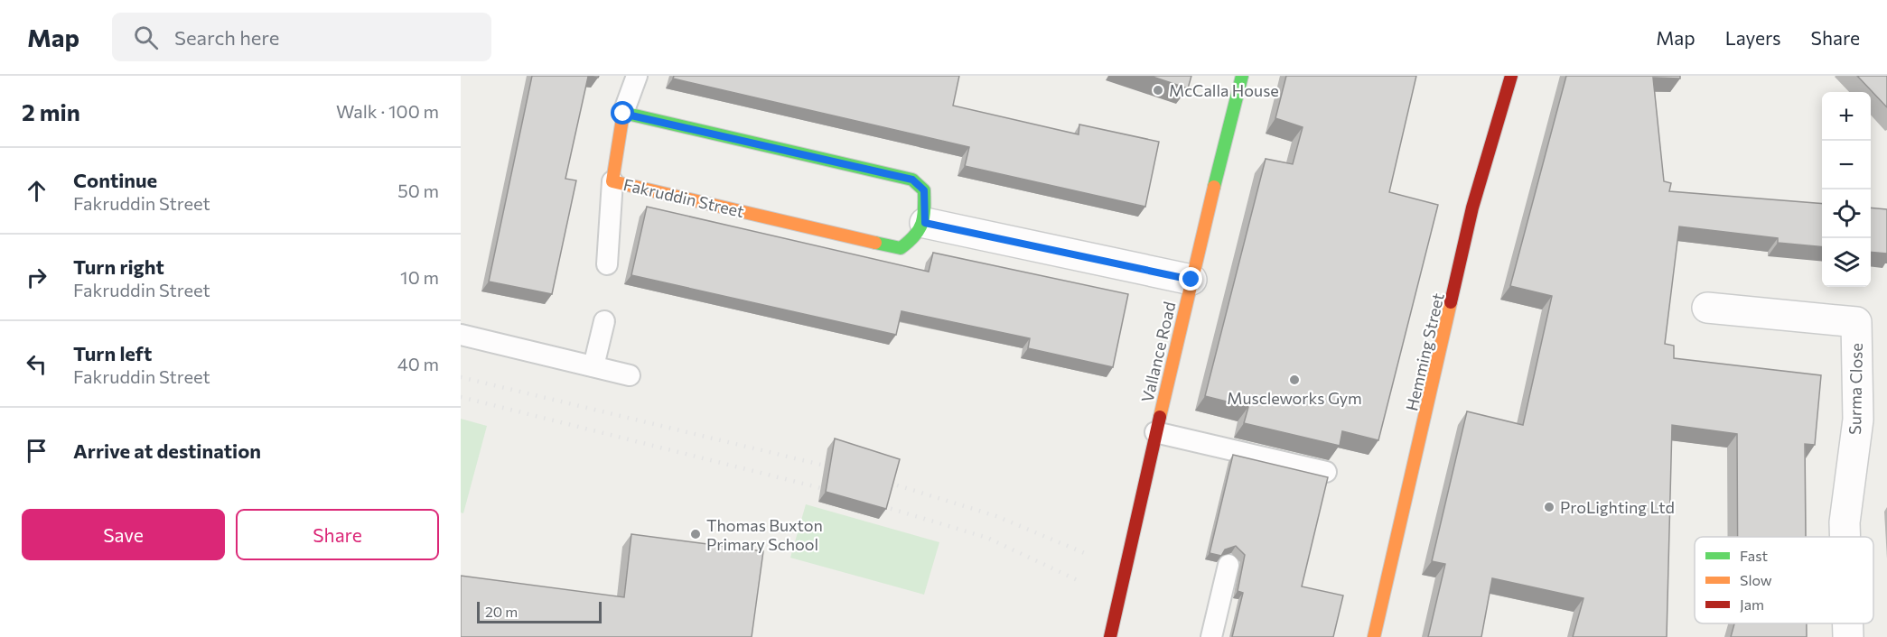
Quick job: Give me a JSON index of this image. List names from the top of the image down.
{
  "streets": {
    "street": [
      "Fakruddin Street",
      "Vallance Road",
      "Hemming Street",
      "Surma Close"
    ]
  },
  "places": [
    "McCalla House",
    "Muscleworks Gym",
    "ProLighting Ltd",
    "Thomas Buxton Primary School"
  ],
  "legend": ["Fast", "Slow", "Jam"],
  "scale_bar": "20 m",
  "page": {
    "header": "Map",
    "search": "Search here",
    "nav": ["Map", "Layers", "Share"],
    "heading": ["2 min", "Walk · 100 m"],
    "map_buttons": ["+", "−"],
    "list": [
      ["Continue", "Fakruddin Street", "50 m"],
      ["Turn right", "Fakruddin Street", "10 m"],
      ["Turn left", "Fakruddin Street", "40 m"],
      "Arrive at destination"
    ],
    "buttons": ["Save", "Share"],
    "scale": "20 m"
  }
}
